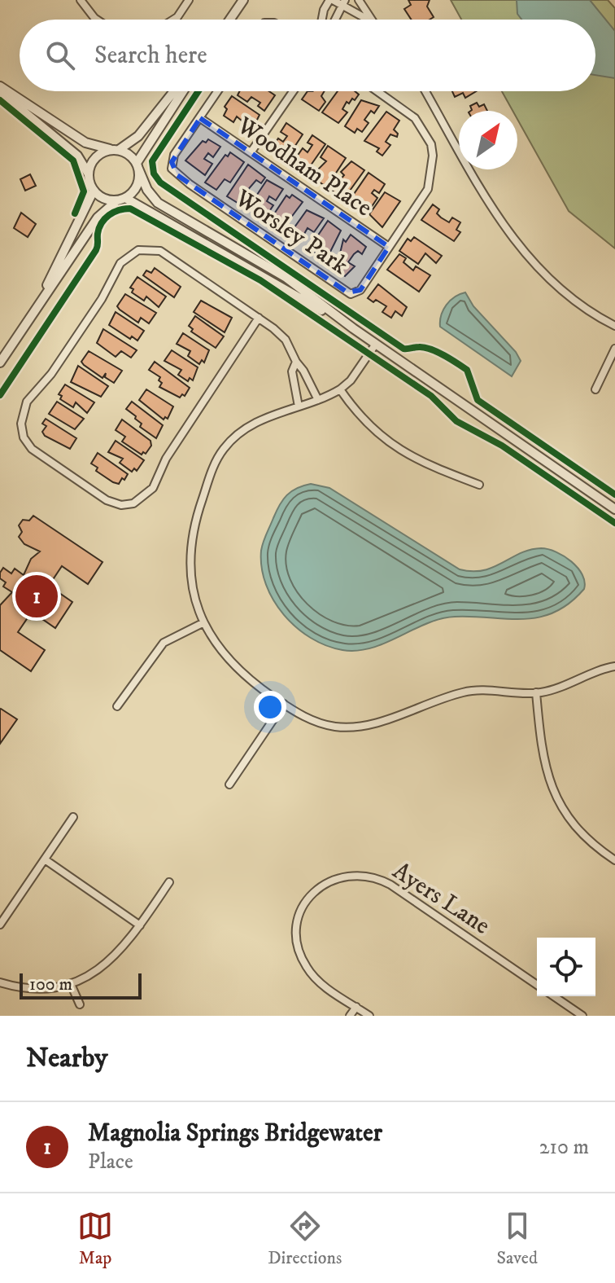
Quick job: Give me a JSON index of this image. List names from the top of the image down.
{
  "streets": {
    "street": ["Woodham Place", "Worsley Park", "Ayers Lane"]
  },
  "crossings": [
    ["Woodham Place", "Worsley Park"]
  ],
  "scale_bar": "100 m",
  "north": "top right",
  "page": {
    "search": "Search here",
    "pins": "1",
    "scale": "100 m",
    "heading": "Nearby",
    "list": [
      {
        "mark": "1",
        "name": "Magnolia Springs Bridgewater",
        "note": "Place",
        "value": "210 m"
      }
    ],
    "nav": ["Map", "Directions", "Saved"]
  }
}
